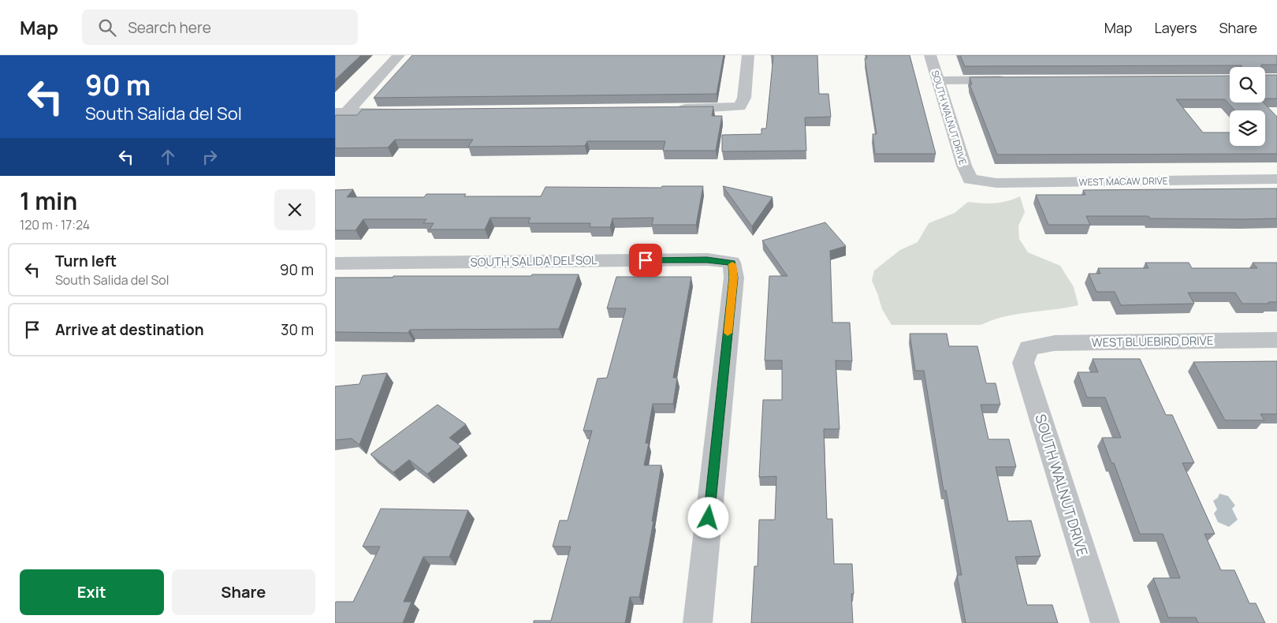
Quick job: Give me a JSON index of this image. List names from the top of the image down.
{
  "streets": {
    "street": [
      "SOUTH WALNUT DRIVE",
      "WEST MACAW DRIVE",
      "SOUTH SALIDA DEL SOL",
      "WEST BLUEBIRD DRIVE"
    ]
  },
  "crossings": [
    ["SOUTH WALNUT DRIVE", "WEST MACAW DRIVE"],
    ["SOUTH WALNUT DRIVE", "WEST BLUEBIRD DRIVE"]
  ],
  "page": {
    "header": "Map",
    "search": "Search here",
    "nav": ["Map", "Layers", "Share"],
    "turn": ["90 m", "South Salida del Sol"],
    "heading": ["1 min", "120 m · 17:24"],
    "list": [
      {
        "name": "Turn left",
        "note": "South Salida del Sol",
        "value": "90 m"
      },
      {
        "name": "Arrive at destination",
        "value": "30 m"
      }
    ],
    "buttons": ["Exit", "Share"]
  }
}
